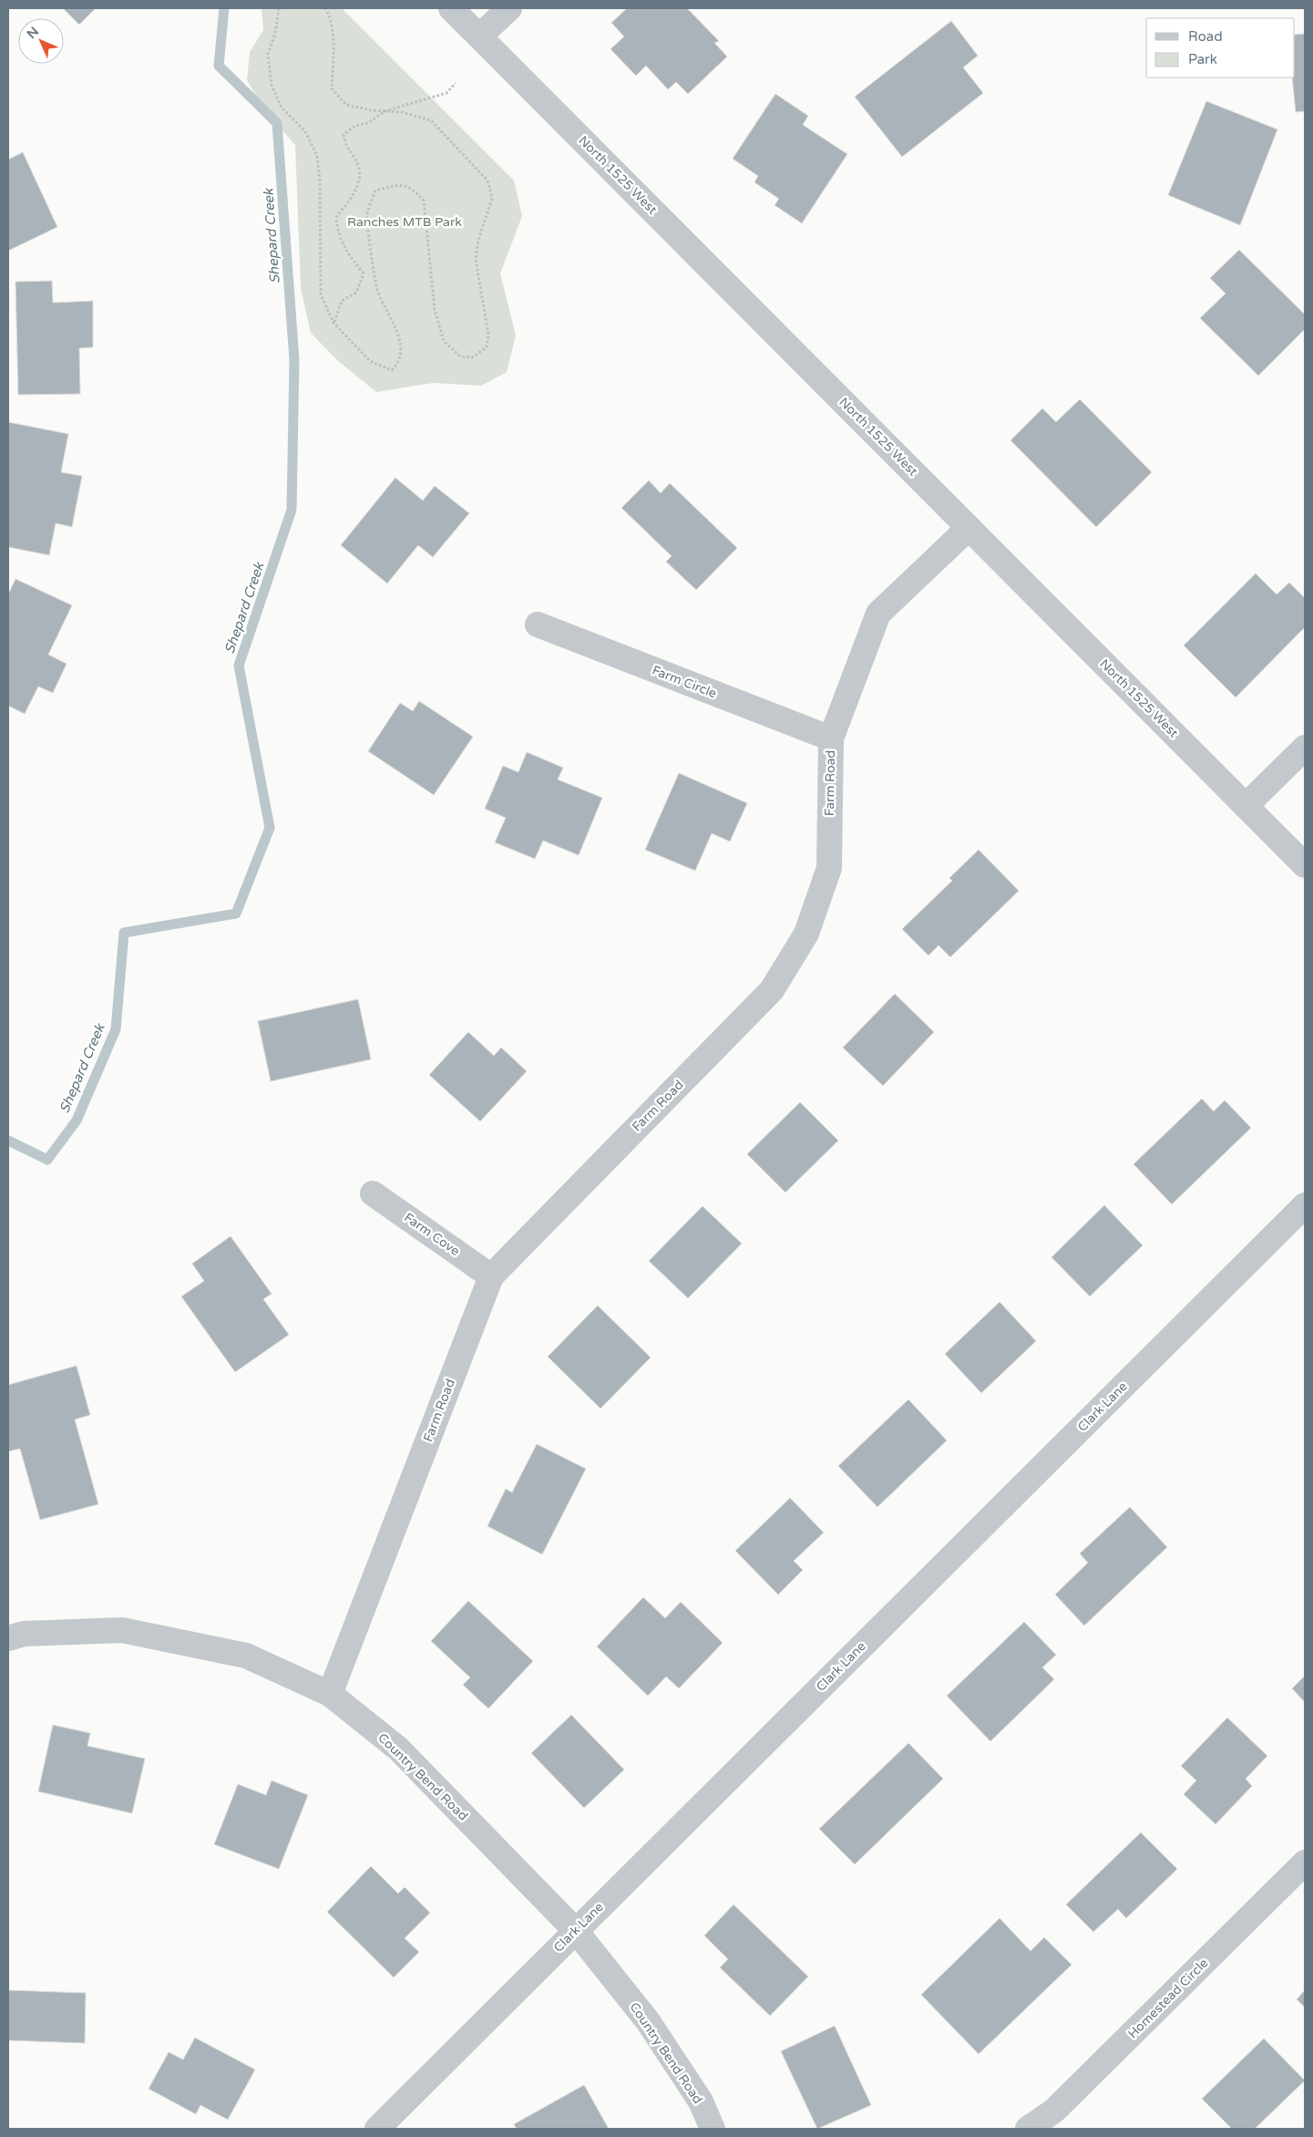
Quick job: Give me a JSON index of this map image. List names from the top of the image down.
{
  "streets": {
    "street": [
      "North 1525 West",
      "Farm Circle",
      "Farm Road",
      "Farm Cove",
      "Clark Lane",
      "Country Bend Road",
      "Homestead Circle"
    ]
  },
  "crossings": [
    ["North 1525 West", "Farm Road"],
    ["Farm Circle", "Farm Road"],
    ["Farm Road", "Farm Cove"],
    ["Farm Road", "Country Bend Road"],
    ["Clark Lane", "Country Bend Road"]
  ],
  "water": ["Shepard Creek"],
  "parks": ["Ranches MTB Park"],
  "legend": ["Road", "Park"],
  "north": "top left"
}
